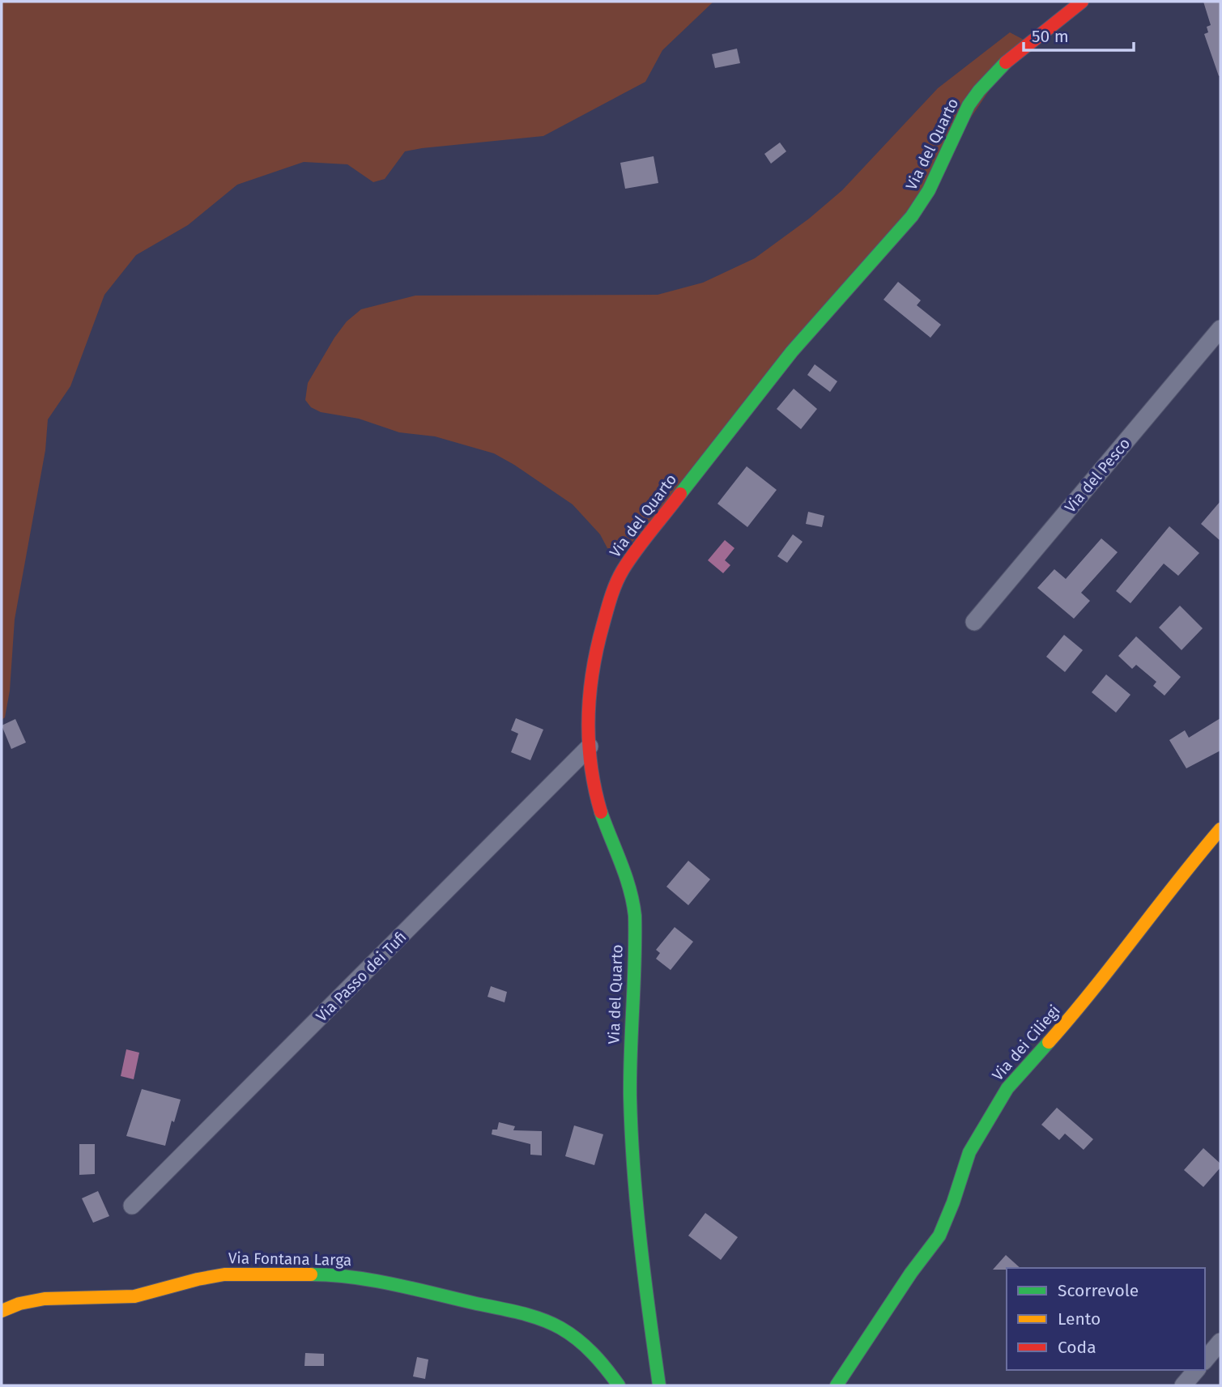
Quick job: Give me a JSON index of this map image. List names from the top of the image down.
{
  "streets": {
    "street": [
      "Via del Quarto",
      "Via del Pesco",
      "Via Passo dei Tufi",
      "Via dei Ciliegi",
      "Via Fontana Larga"
    ]
  },
  "crossings": [
    ["Via del Quarto", "Via Passo dei Tufi"]
  ],
  "legend": ["Scorrevole", "Lento", "Coda"],
  "scale_bar": "50 m"
}
